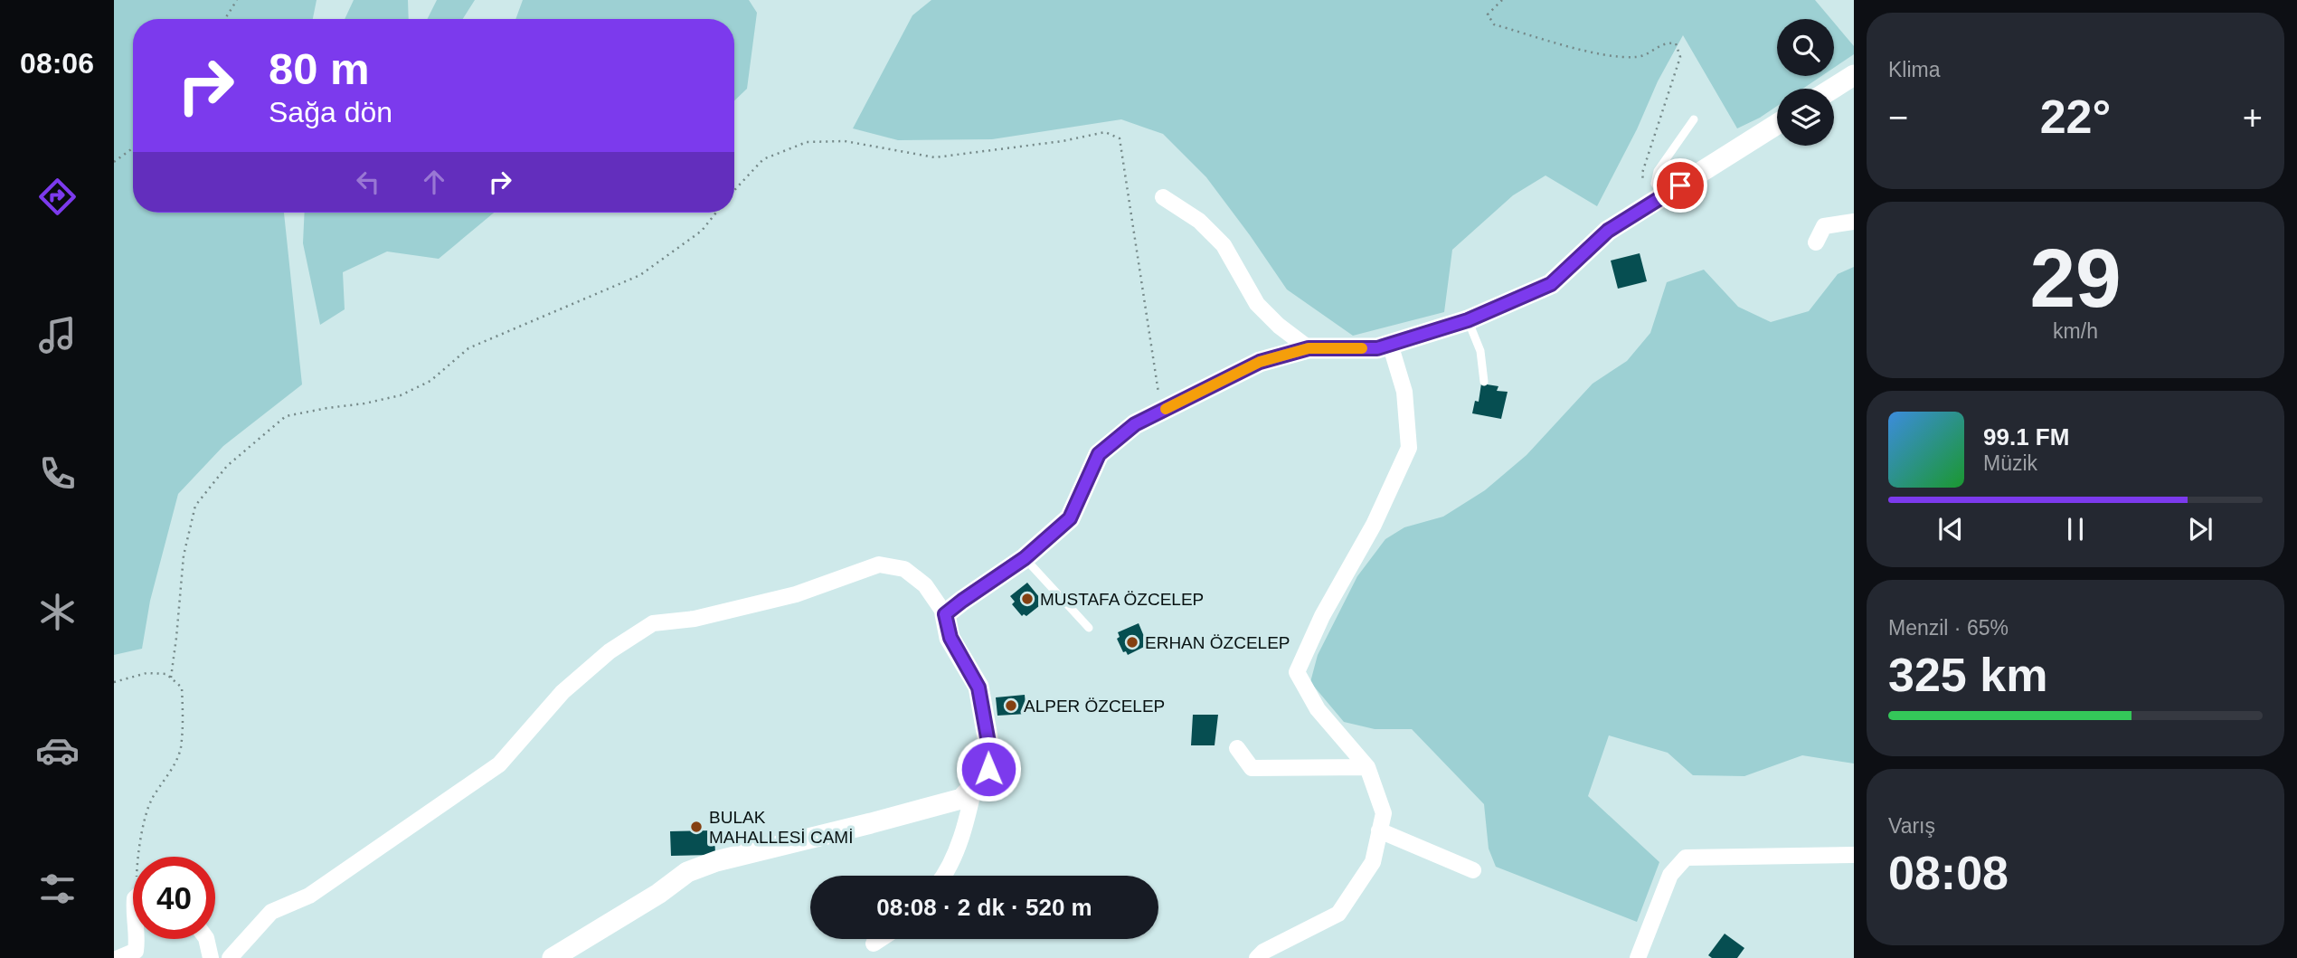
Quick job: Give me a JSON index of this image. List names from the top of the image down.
{
  "places": [
    "MUSTAFA ÖZCELEP",
    "ERHAN ÖZCELEP",
    "ALPER ÖZCELEP",
    "BULAK MAHALLESİ CAMİ"
  ],
  "page": {
    "tabs": "08:06",
    "tile": [
      "Klima",
      ["29", "km/h"],
      ["Menzil · 65%", "325 km"],
      ["Varış", "08:08"]
    ],
    "turn": ["80 m", "Sağa dön"],
    "heat": ["−", "22°", "+"],
    "song": ["99.1 FM", "Müzik"],
    "limit": "40",
    "trip": "08:08 · 2 dk · 520 m"
  }
}
